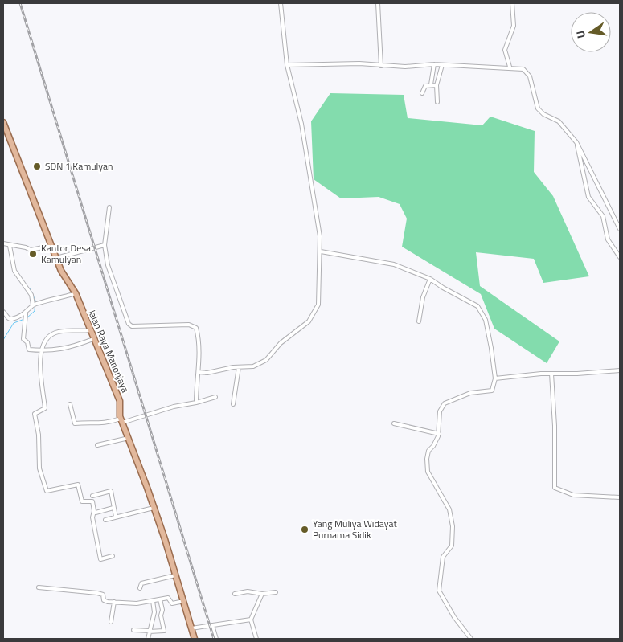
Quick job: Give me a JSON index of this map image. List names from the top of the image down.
{
  "streets": {
    "main road": ["Jalan Raya Manonjaya"]
  },
  "places": ["SDN 1 Kamulyan", "Kantor Desa Kamulyan", "Yang Muliya Widayat Purnama Sidik"],
  "north": "left"
}
